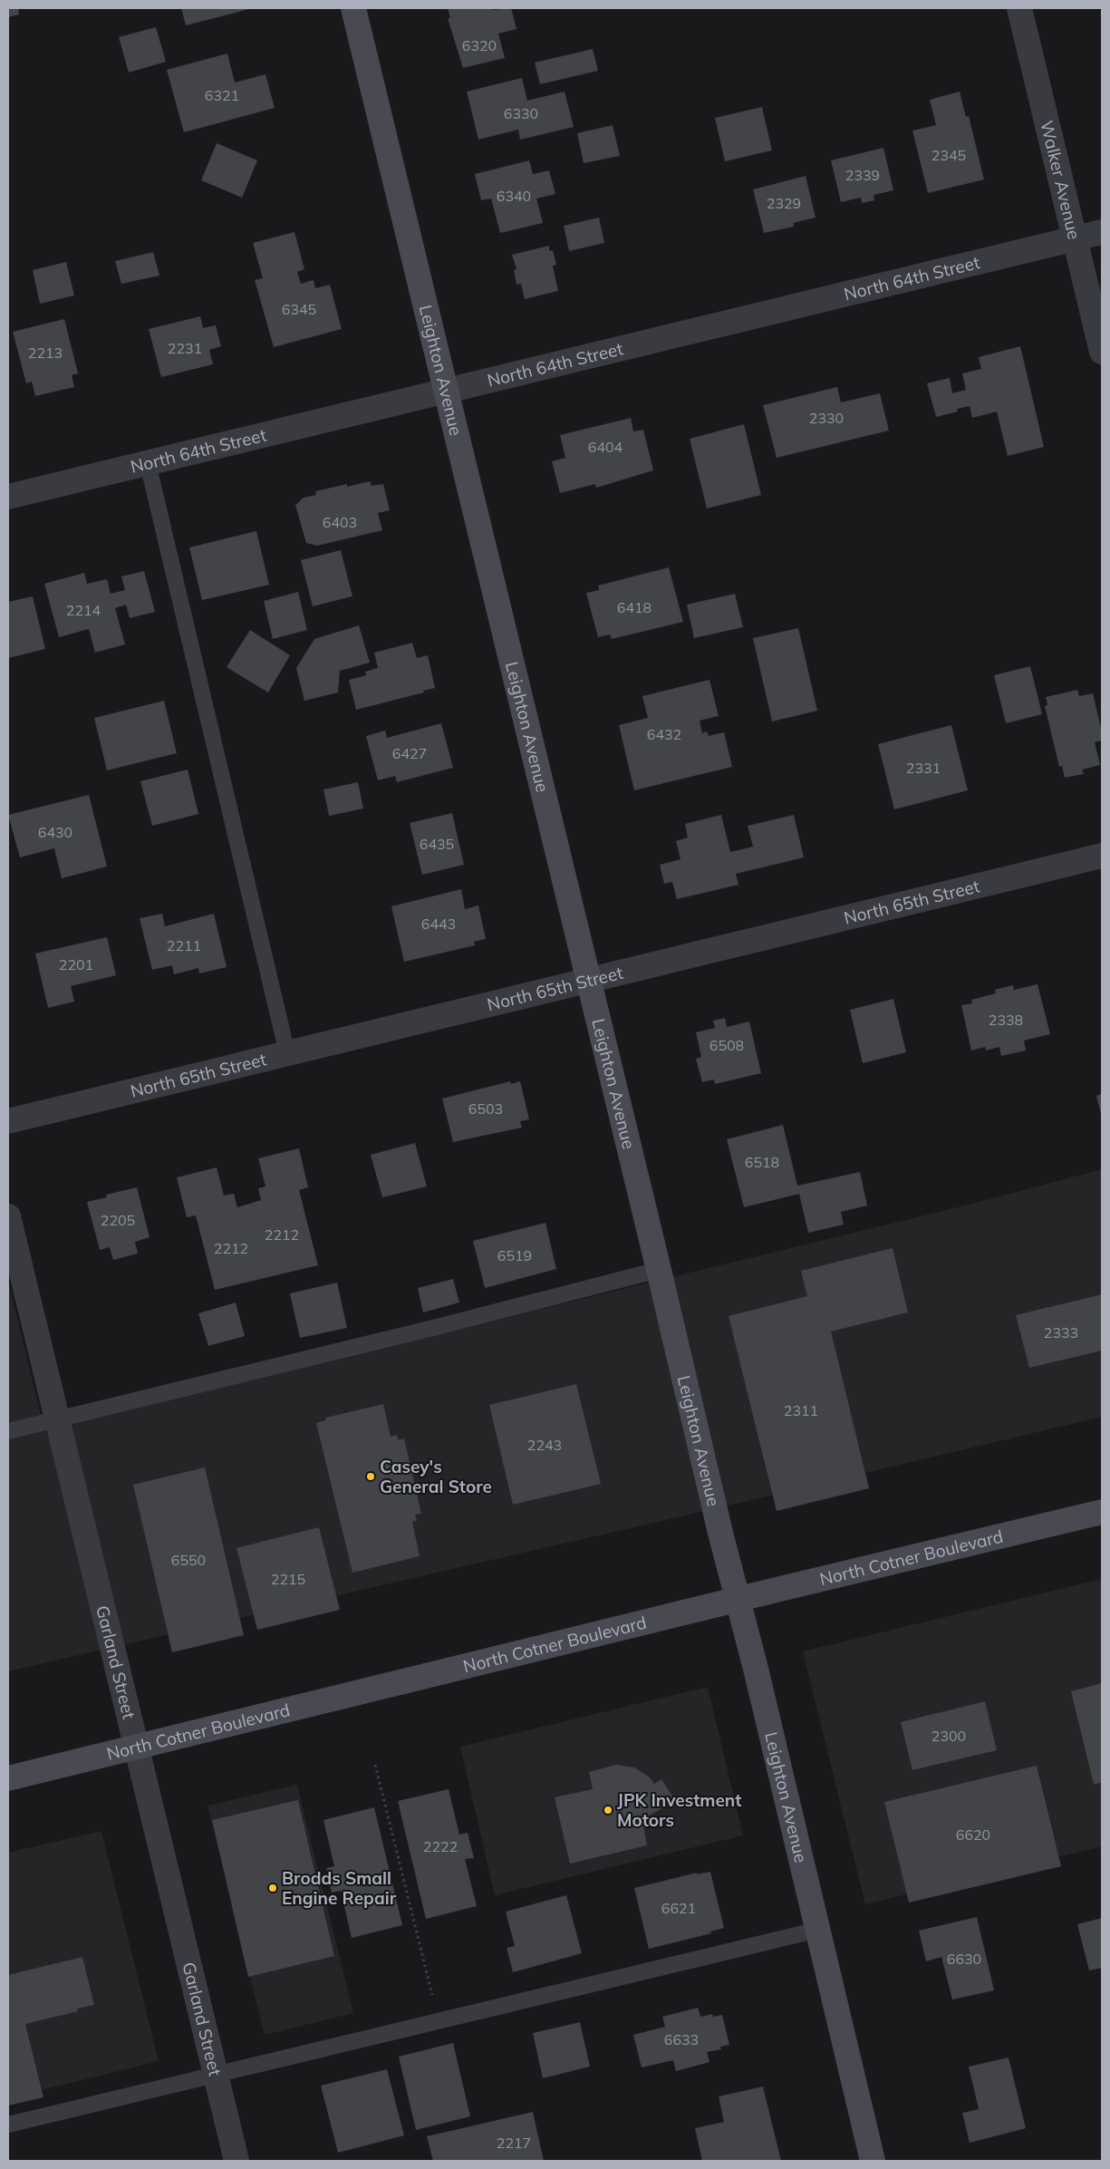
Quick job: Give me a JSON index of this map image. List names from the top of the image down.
{
  "streets": {
    "street": [
      "Walker Avenue",
      "North 64th Street",
      "Leighton Avenue",
      "North 65th Street",
      "North Cotner Boulevard",
      "Garland Street"
    ]
  },
  "crossings": [
    ["Walker Avenue", "North 64th Street"],
    ["North 64th Street", "Leighton Avenue"],
    ["Leighton Avenue", "North 65th Street"],
    ["Leighton Avenue", "North Cotner Boulevard"],
    ["North Cotner Boulevard", "Garland Street"]
  ],
  "places": ["Casey's General Store", "JPK Investment Motors", "Brodds Small Engine Repair"],
  "house_numbers": [
    "6320",
    "6321",
    "6330",
    "2345",
    "2339",
    "6340",
    "2329",
    "6345",
    "2231",
    "2213",
    "2330",
    "6404",
    "6403",
    "6418",
    "2214",
    "6432",
    "6427",
    "2331",
    "6430",
    "6435",
    "6443",
    "2211",
    "2201",
    "2338",
    "6508",
    "6503",
    "6518",
    "2205",
    "2212",
    "2212",
    "6519",
    "2333",
    "2311",
    "2243",
    "6550",
    "2215",
    "2300",
    "6620",
    "2222",
    "6621",
    "6630",
    "6633",
    "2217"
  ]
}
